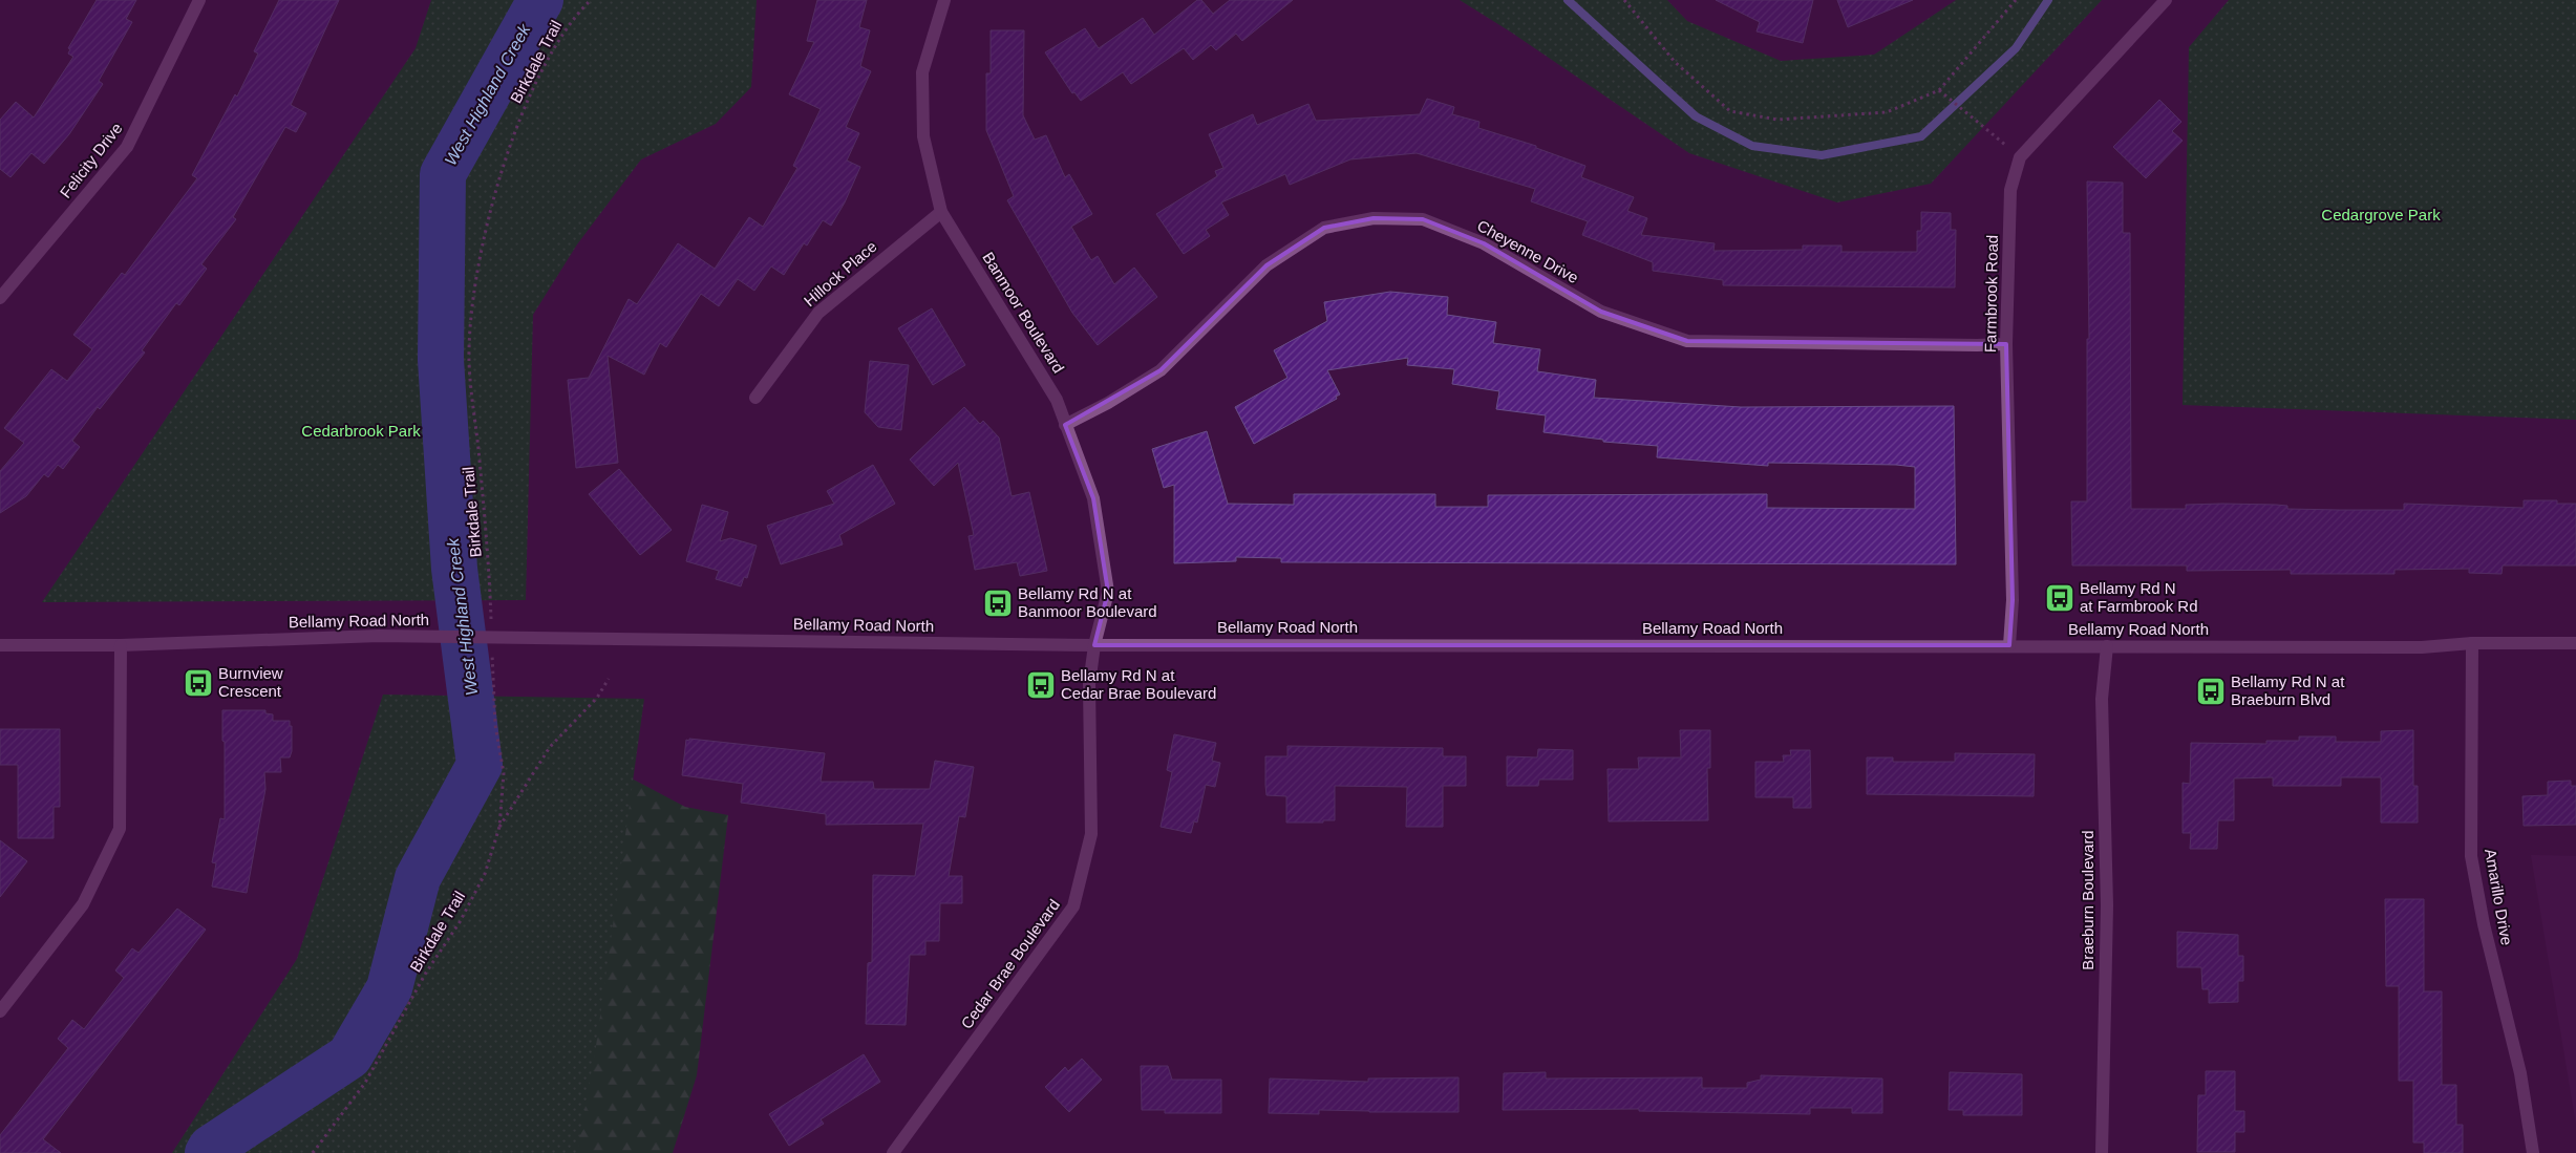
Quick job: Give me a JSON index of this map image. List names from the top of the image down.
{
  "streets": {
    "street": [
      "Felicity Drive",
      "Cheyenne Drive",
      "Hillock Place",
      "Farmbrook Road",
      "Banmoor Boulevard",
      "Bellamy Road North",
      "Amarillo Drive",
      "Braeburn Boulevard",
      "Cedar Brae Boulevard"
    ],
    "path": ["Birkdale Trail"]
  },
  "crossings": [
    ["Cheyenne Drive", "Farmbrook Road"],
    ["Cheyenne Drive", "Banmoor Boulevard"],
    ["Hillock Place", "Banmoor Boulevard"],
    ["Farmbrook Road", "Bellamy Road North"],
    ["Banmoor Boulevard", "Bellamy Road North"],
    ["Banmoor Boulevard", "Cedar Brae Boulevard"],
    ["Bellamy Road North", "Amarillo Drive"],
    ["Bellamy Road North", "Braeburn Boulevard"],
    ["Bellamy Road North", "Cedar Brae Boulevard"]
  ],
  "water": ["West Highland Creek"],
  "parks": ["Cedargrove Park", "Cedarbrook Park"],
  "places": {
    "bus stop": [
      "Bellamy Rd N at Farmbrook Rd",
      "Bellamy Rd N at Banmoor Boulevard",
      "Burnview Crescent",
      "Bellamy Rd N at Cedar Brae Boulevard",
      "Bellamy Rd N at Braeburn Blvd"
    ]
  }
}
